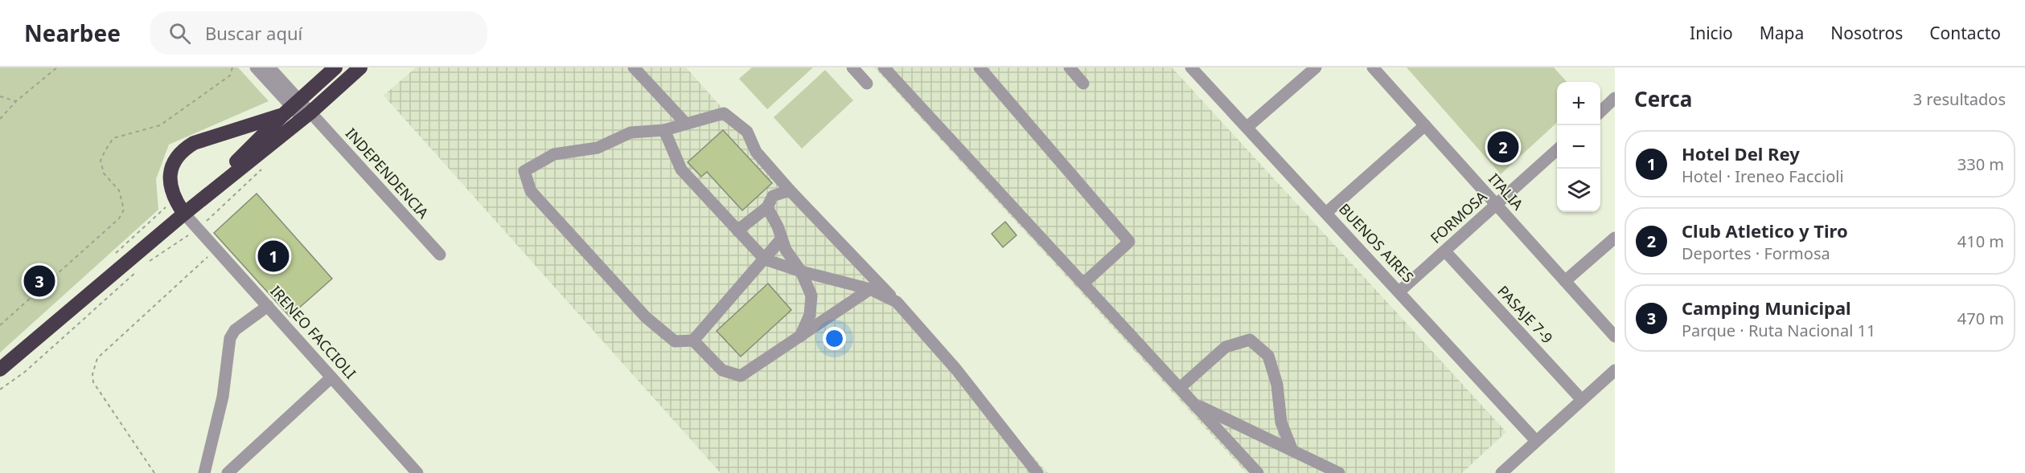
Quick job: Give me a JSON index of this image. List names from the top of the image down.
{
  "streets": {
    "street": [
      "INDEPENDENCIA",
      "ITALIA",
      "FORMOSA",
      "BUENOS AIRES",
      "PASAJE 7-9",
      "IRENEO FACCIOLI"
    ]
  },
  "crossings": [
    ["ITALIA", "FORMOSA"],
    ["FORMOSA", "BUENOS AIRES"],
    ["FORMOSA", "PASAJE 7-9"]
  ],
  "page": {
    "header": "Nearbee",
    "search": "Buscar aquí",
    "nav": [
      "Inicio",
      "Mapa",
      "Nosotros",
      "Contacto"
    ],
    "heading": ["Cerca", "3 resultados"],
    "map_buttons": ["+", "−"],
    "pins": ["2", "1", "3"],
    "list": [
      {
        "mark": "1",
        "name": "Hotel Del Rey",
        "note": "Hotel · Ireneo Faccioli",
        "value": "330 m"
      },
      {
        "mark": "2",
        "name": "Club Atletico y Tiro",
        "note": "Deportes · Formosa",
        "value": "410 m"
      },
      {
        "mark": "3",
        "name": "Camping Municipal",
        "note": "Parque · Ruta Nacional 11",
        "value": "470 m"
      }
    ]
  }
}
